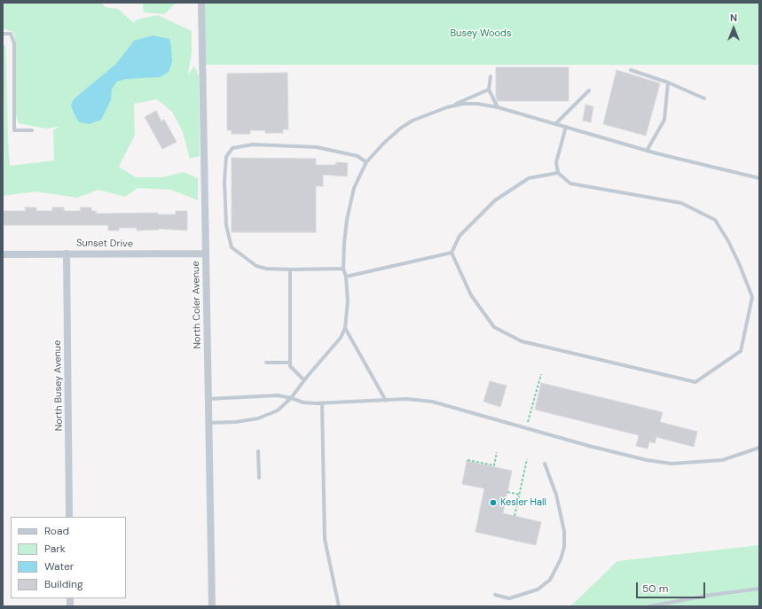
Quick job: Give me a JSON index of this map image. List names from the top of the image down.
{
  "streets": {
    "street": ["Sunset Drive", "North Coler Avenue", "North Busey Avenue"]
  },
  "crossings": [
    ["Sunset Drive", "North Coler Avenue"],
    ["Sunset Drive", "North Busey Avenue"]
  ],
  "parks": ["Busey Woods"],
  "places": ["Kesler Hall"],
  "legend": [
    "Road",
    "Park",
    "Water",
    "Building"
  ],
  "scale_bar": "50 m",
  "north": "top"
}
